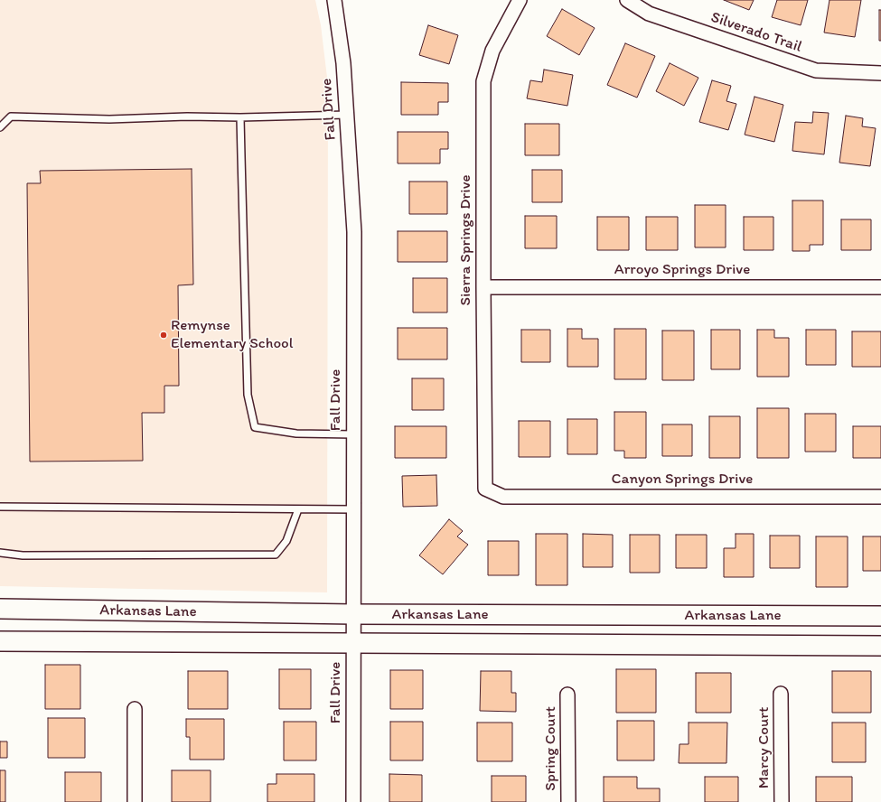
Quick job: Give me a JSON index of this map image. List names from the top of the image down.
{
  "streets": {
    "main road": ["Arkansas Lane"],
    "street": [
      "Silverado Trail",
      "Fall Drive",
      "Sierra Springs Drive",
      "Arroyo Springs Drive",
      "Canyon Springs Drive",
      "Marcy Court",
      "Spring Court"
    ]
  },
  "crossings": [
    ["Fall Drive", "Arkansas Lane"],
    ["Sierra Springs Drive", "Arroyo Springs Drive"],
    ["Sierra Springs Drive", "Canyon Springs Drive"]
  ],
  "places": ["Remynse Elementary School"]
}
